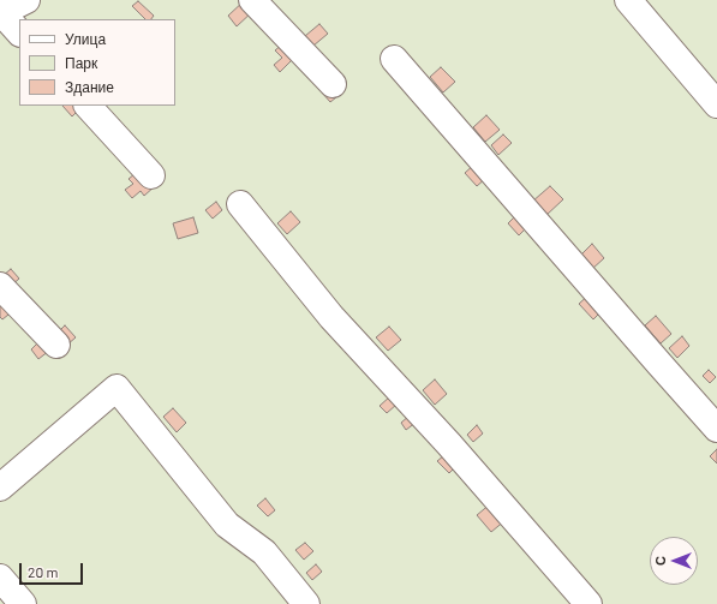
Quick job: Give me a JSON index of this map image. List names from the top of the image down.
{
  "legend": ["Улица", "Парк", "Здание"],
  "scale_bar": "20 m",
  "north": "left"
}
